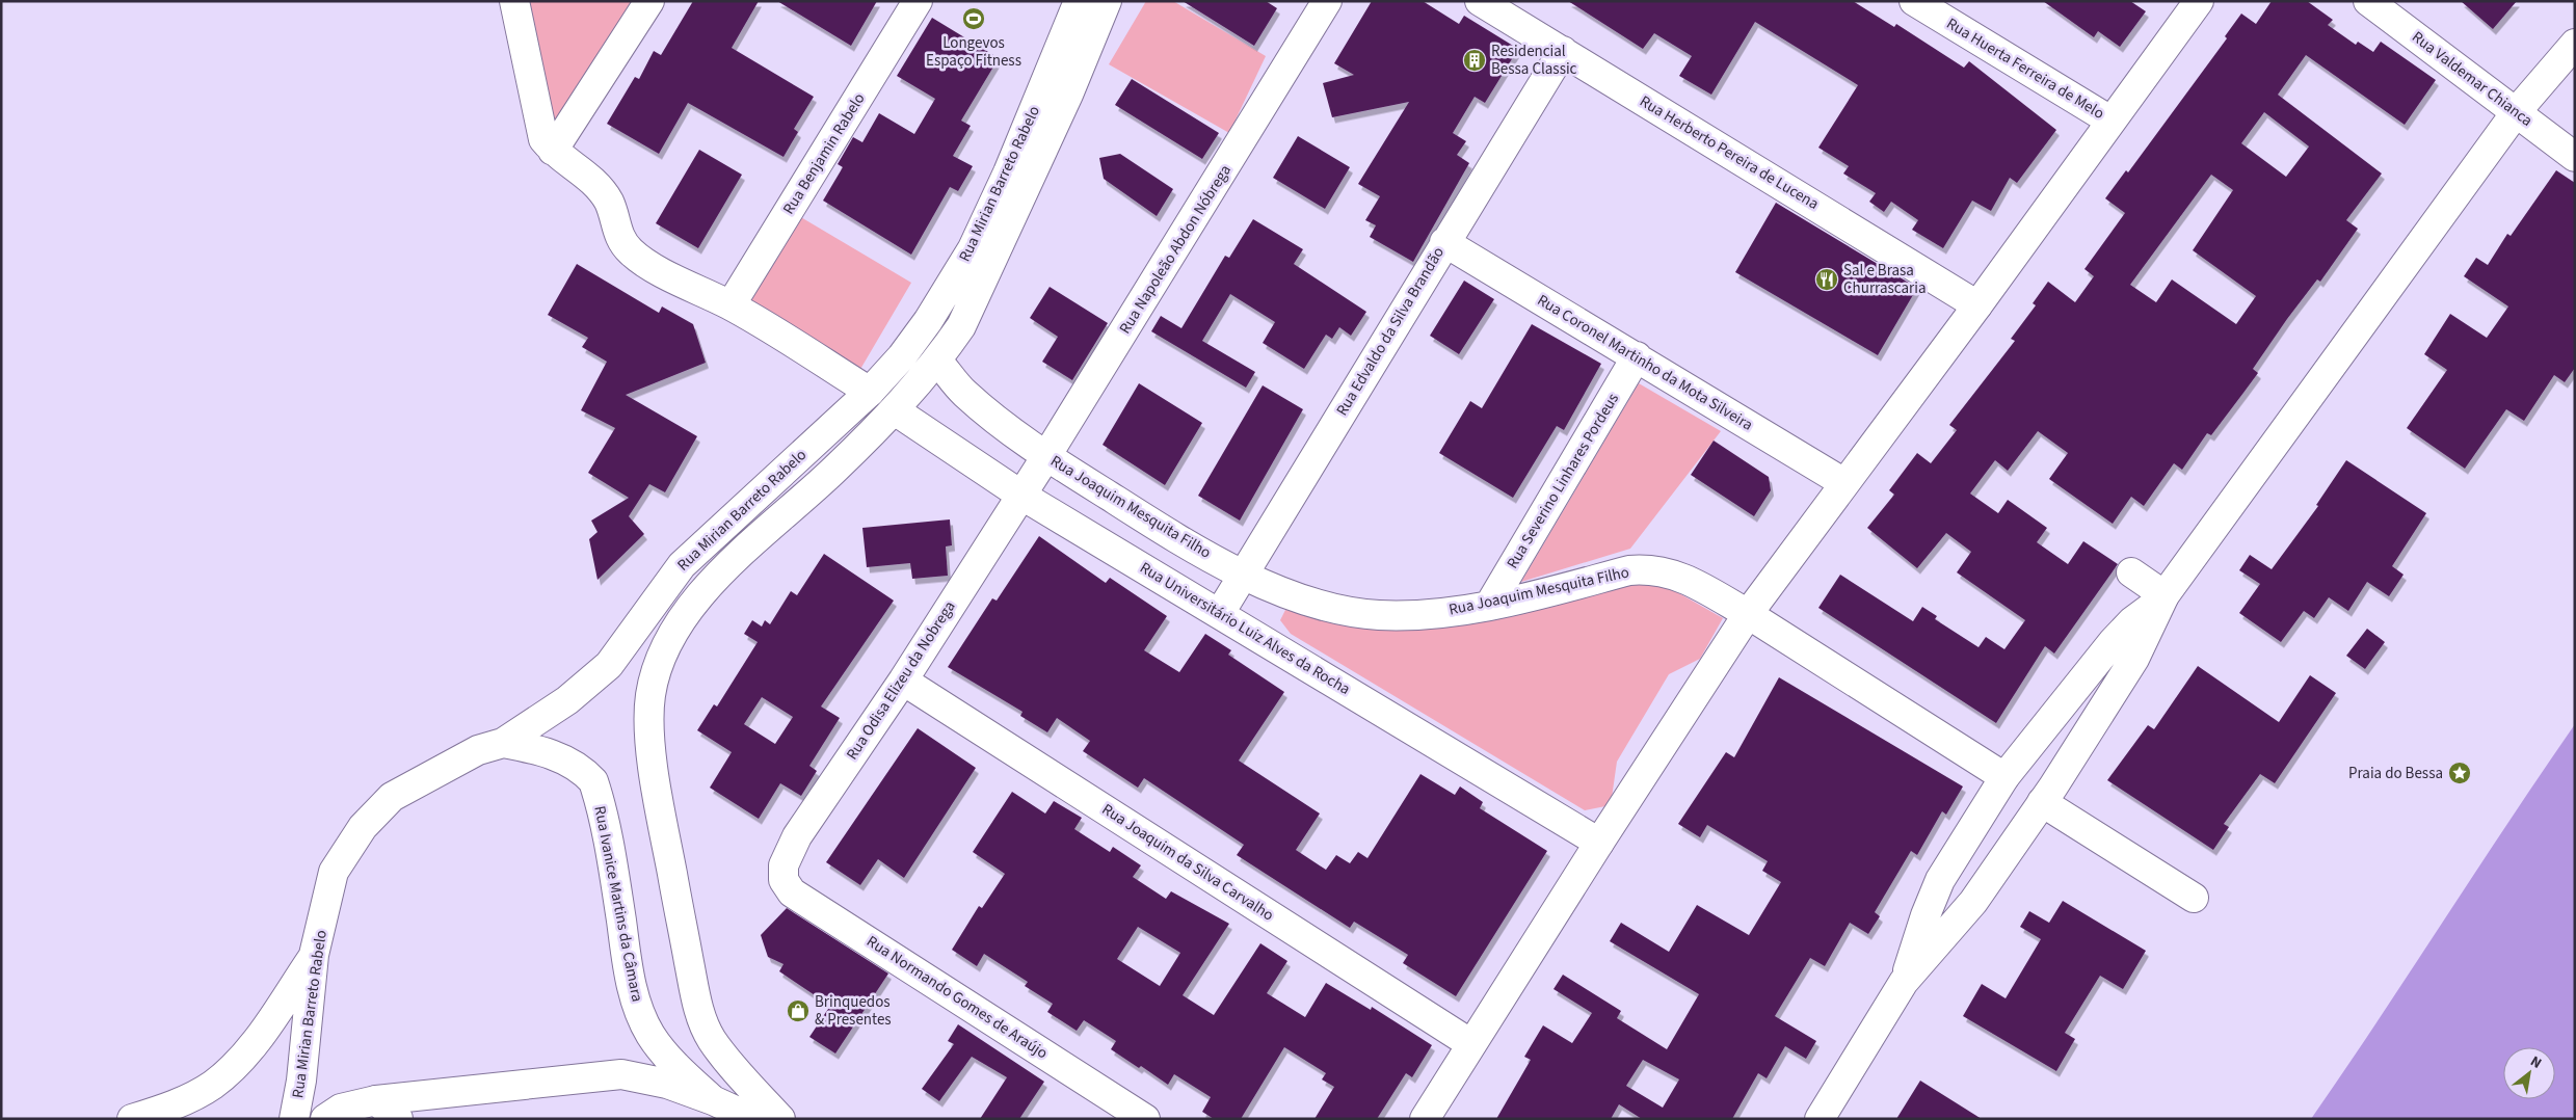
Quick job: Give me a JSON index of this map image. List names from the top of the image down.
{
  "streets": {
    "street": [
      "Rua Huerta Ferreira de Melo",
      "Rua Valdemar Chianca",
      "Rua Herberto Pereira de Lucena",
      "Rua Benjamin Rabelo",
      "Rua Mirian Barreto Rabelo",
      "Rua Napoleão Abdon Nóbrega",
      "Rua Edvaldo da Silva Brandão",
      "Rua Coronel Martinho da Mota Silveira",
      "Rua Severino Linhares Pordeus",
      "Rua Joaquim Mesquita Filho",
      "Rua Universitário Luiz Alves da Rocha",
      "Rua Odisa Elizeu da Nobrega",
      "Rua Joaquim da Silva Carvalho",
      "Rua Ivanice Martins da Câmara",
      "Rua Normando Gomes de Araújo"
    ]
  },
  "crossings": [
    ["Rua Herberto Pereira de Lucena", "Rua Edvaldo da Silva Brandão"],
    ["Rua Mirian Barreto Rabelo", "Rua Joaquim Mesquita Filho"],
    ["Rua Mirian Barreto Rabelo", "Rua Universitário Luiz Alves da Rocha"],
    ["Rua Mirian Barreto Rabelo", "Rua Ivanice Martins da Câmara"],
    ["Rua Napoleão Abdon Nóbrega", "Rua Joaquim Mesquita Filho"],
    ["Rua Napoleão Abdon Nóbrega", "Rua Universitário Luiz Alves da Rocha"],
    ["Rua Napoleão Abdon Nóbrega", "Rua Odisa Elizeu da Nobrega"],
    ["Rua Edvaldo da Silva Brandão", "Rua Coronel Martinho da Mota Silveira"],
    ["Rua Edvaldo da Silva Brandão", "Rua Joaquim Mesquita Filho"],
    ["Rua Edvaldo da Silva Brandão", "Rua Universitário Luiz Alves da Rocha"],
    ["Rua Coronel Martinho da Mota Silveira", "Rua Severino Linhares Pordeus"],
    ["Rua Severino Linhares Pordeus", "Rua Joaquim Mesquita Filho"],
    ["Rua Universitário Luiz Alves da Rocha", "Rua Odisa Elizeu da Nobrega"],
    ["Rua Odisa Elizeu da Nobrega", "Rua Joaquim da Silva Carvalho"],
    ["Rua Odisa Elizeu da Nobrega", "Rua Normando Gomes de Araújo"]
  ],
  "places": {
    "sports": ["Longevos Espaço Fitness"],
    "building": ["Residencial Bessa Classic"],
    "restaurant": ["Sal e Brasa Churrascaria"],
    "place": ["Praia do Bessa"],
    "shop": ["Brinquedos & Presentes"]
  },
  "north": "top right"
}
